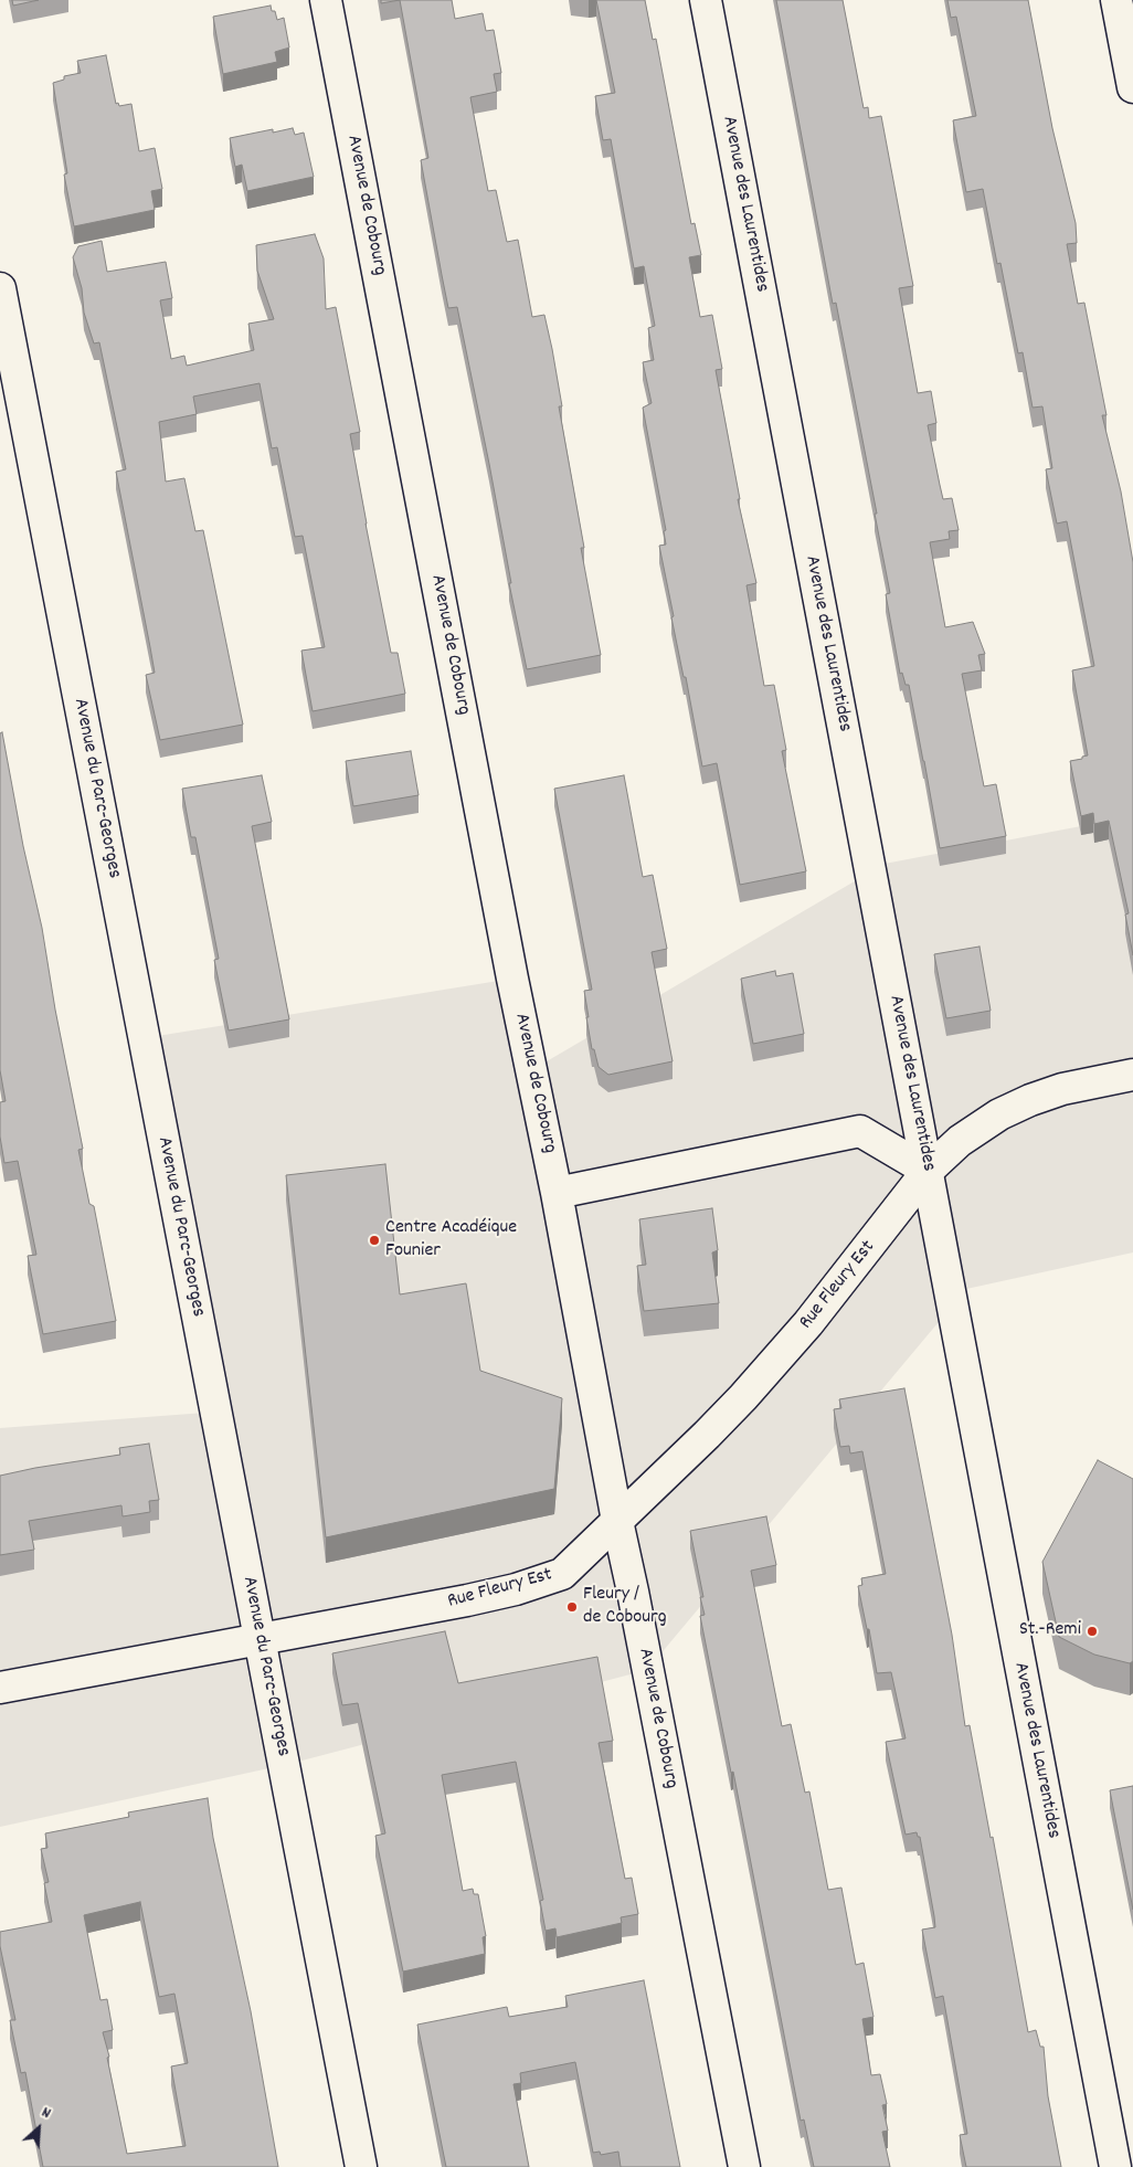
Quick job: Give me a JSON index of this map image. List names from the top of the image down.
{
  "streets": {
    "street": [
      "Avenue des Laurentides",
      "Avenue de Cobourg",
      "Avenue du Parc-Georges",
      "Rue Fleury Est"
    ]
  },
  "crossings": [
    ["Avenue des Laurentides", "Rue Fleury Est"],
    ["Avenue de Cobourg", "Rue Fleury Est"],
    ["Avenue du Parc-Georges", "Rue Fleury Est"]
  ],
  "places": ["Centre Acadéique Founier", "Fleury / de Cobourg", "St.-Remi"],
  "north": "top right"
}
